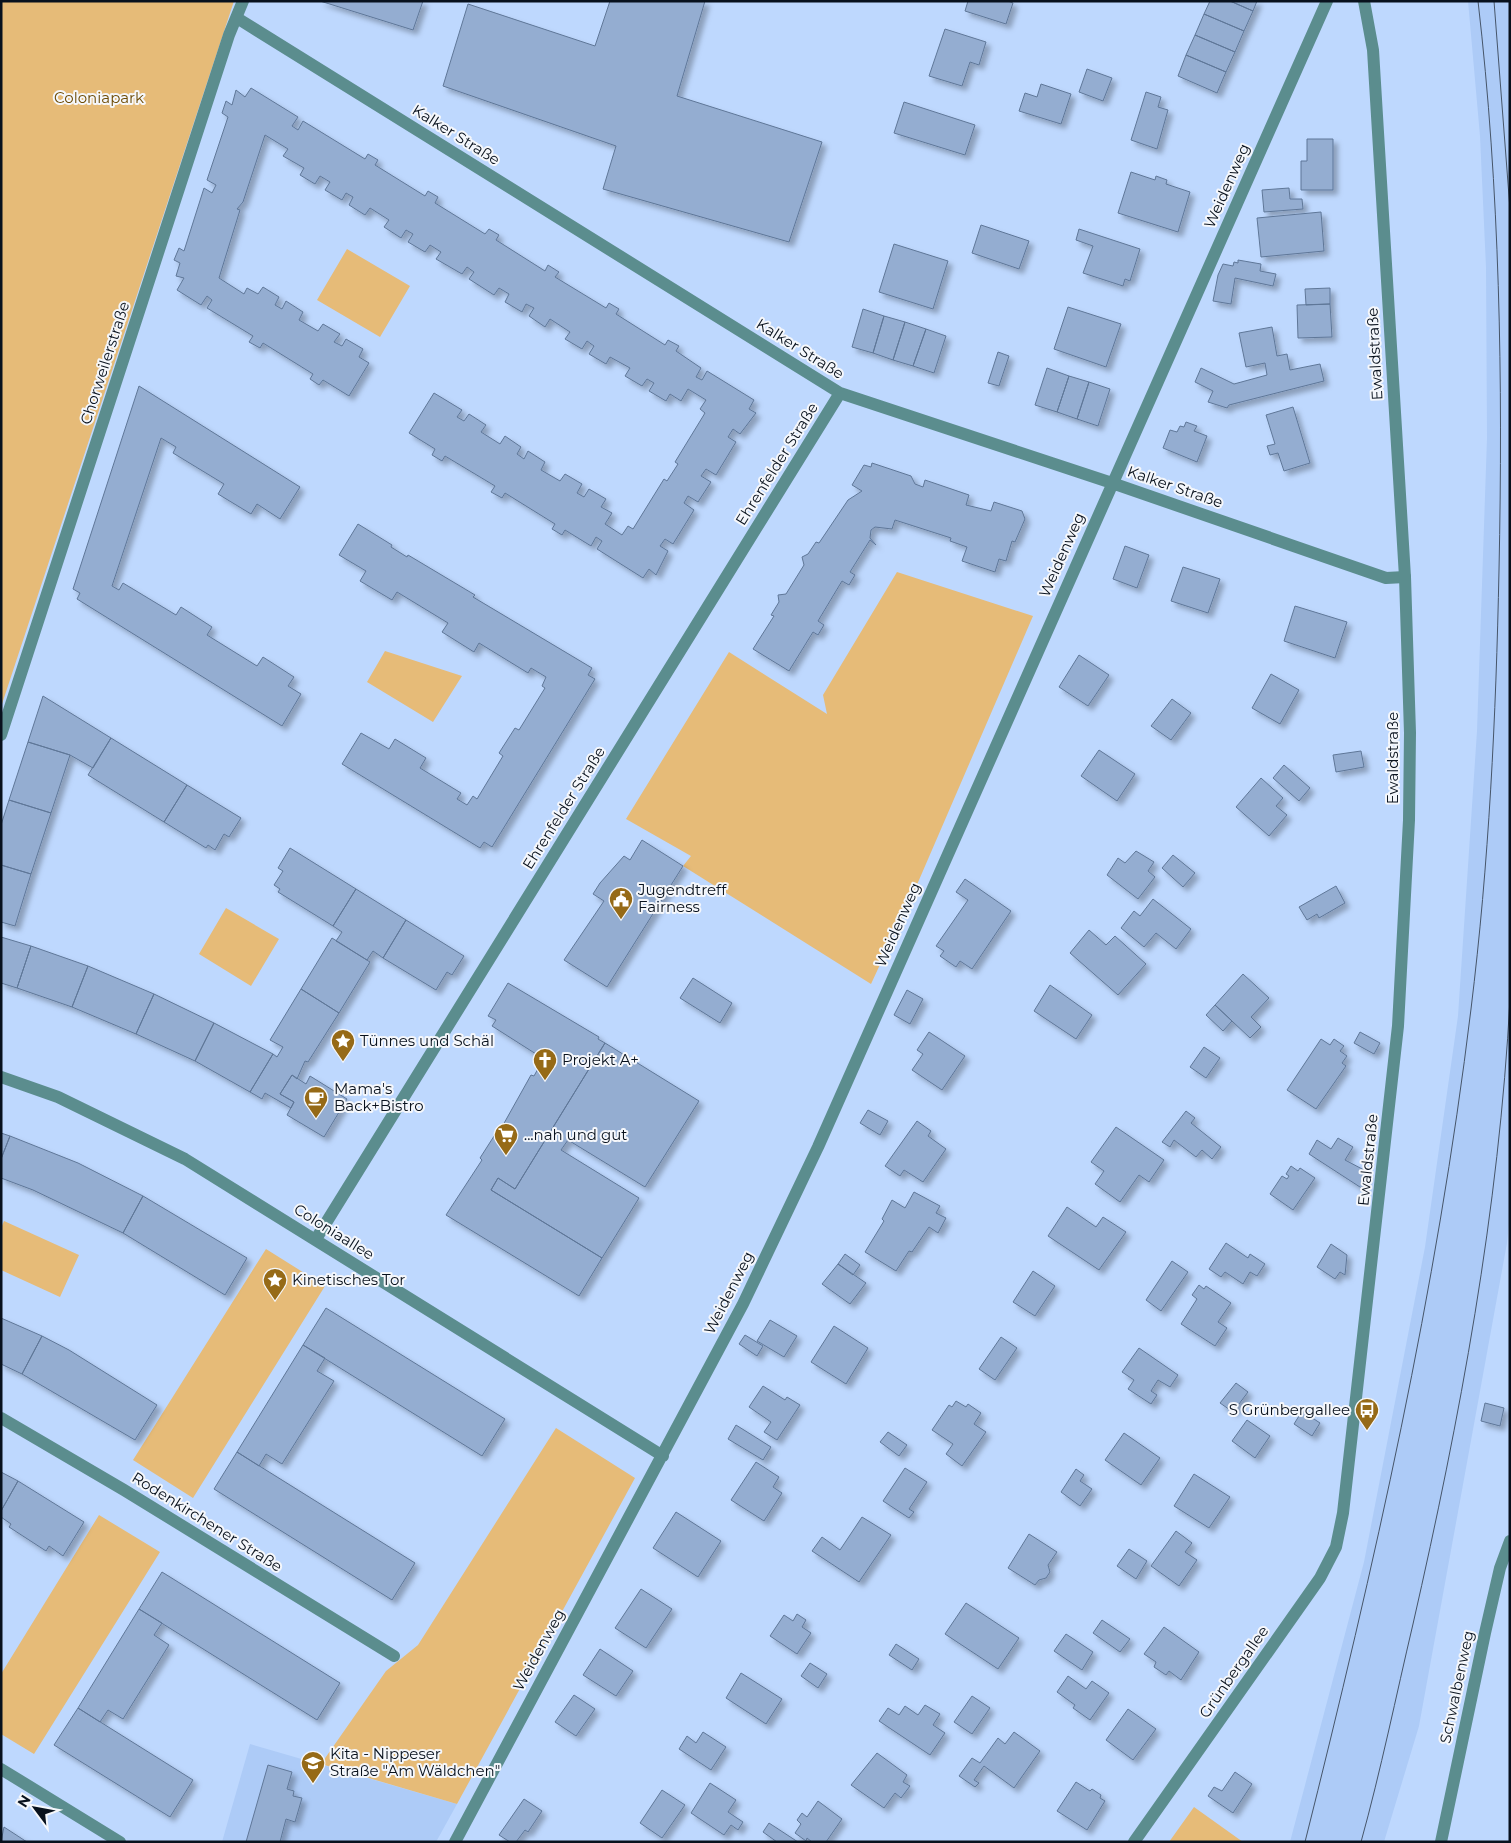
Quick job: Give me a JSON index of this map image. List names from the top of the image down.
{
  "streets": {
    "street": [
      "Kalker Straße",
      "Weidenweg",
      "Ewaldstraße",
      "Chorweilerstraße",
      "Ehrenfelder Straße",
      "Coloniaallee",
      "Rodenkirchener Straße",
      "Grünbergallee",
      "Schwalbenweg"
    ]
  },
  "crossings": [
    ["Kalker Straße", "Weidenweg"],
    ["Kalker Straße", "Ewaldstraße"],
    ["Kalker Straße", "Chorweilerstraße"],
    ["Kalker Straße", "Ehrenfelder Straße"],
    ["Weidenweg", "Coloniaallee"],
    ["Ewaldstraße", "Grünbergallee"],
    ["Ehrenfelder Straße", "Coloniaallee"]
  ],
  "parks": ["Coloniapark"],
  "places": {
    "public building": ["Jugendtreff Fairness"],
    "place": ["Tünnes und Schäl", "Kinetisches Tor"],
    "church": ["Projekt A+"],
    "cafe": ["Mama's Back+Bistro"],
    "supermarket": ["...nah und gut"],
    "bus stop": ["S Grünbergallee"],
    "school or university": ["Kita - Nippeser Straße \"Am Wäldchen\""]
  },
  "north": "top left"
}
